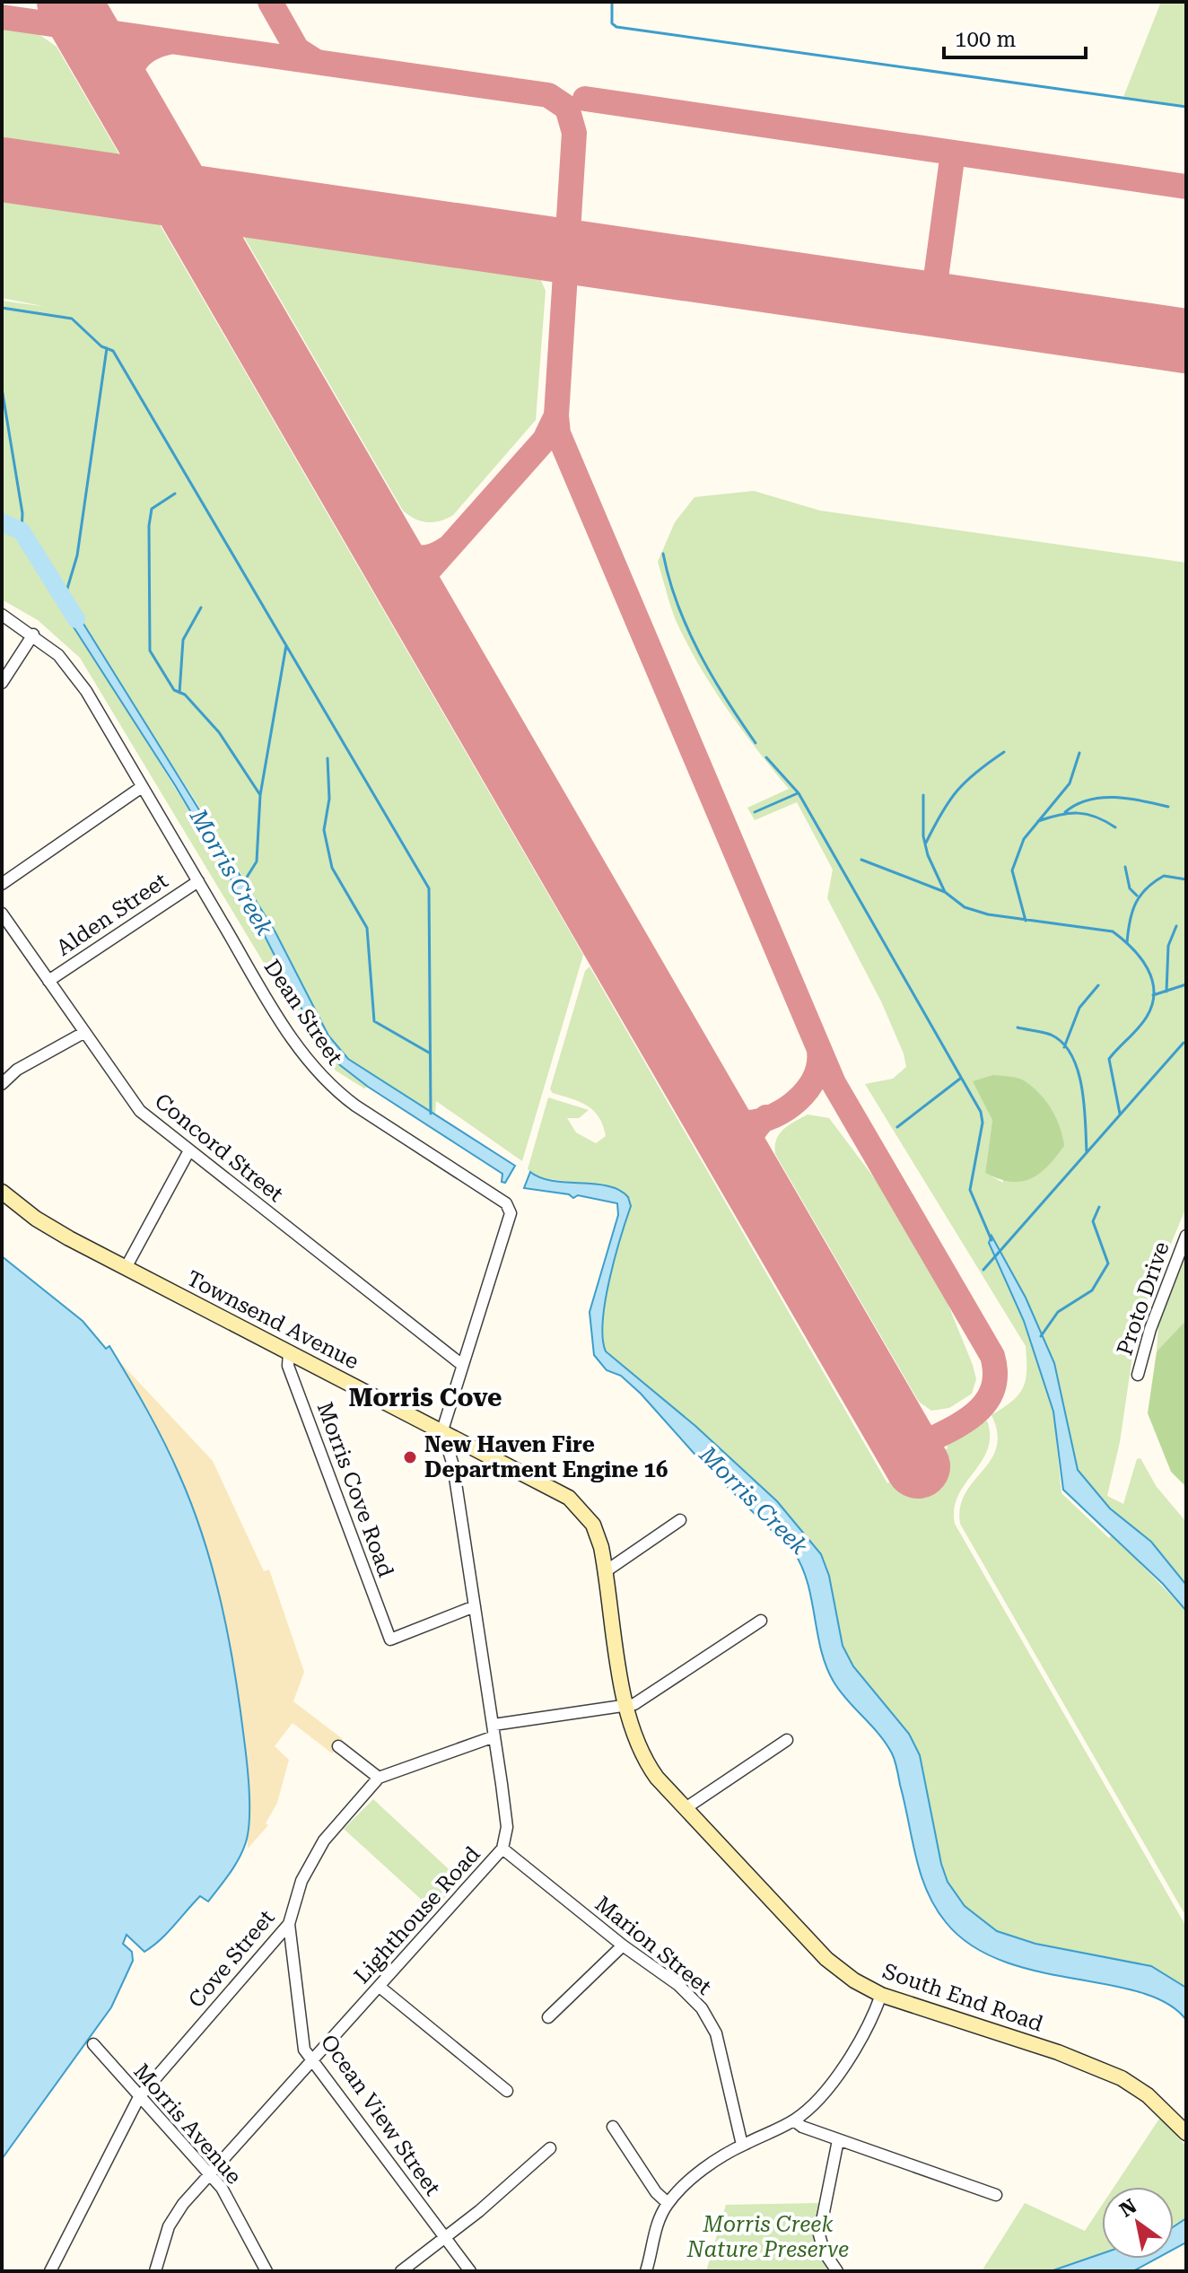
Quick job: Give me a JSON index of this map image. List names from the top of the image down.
{
  "streets": {
    "main road": ["Townsend Avenue", "South End Road"],
    "street": [
      "Alden Street",
      "Dean Street",
      "Concord Street",
      "Proto Drive",
      "Morris Cove Road",
      "Lighthouse Road",
      "Marion Street",
      "Cove Street",
      "Ocean View Street",
      "Morris Avenue"
    ]
  },
  "crossings": [
    ["Alden Street", "Dean Street"],
    ["Alden Street", "Concord Street"],
    ["Dean Street", "Concord Street"],
    ["Townsend Avenue", "Morris Cove Road"],
    ["Townsend Avenue", "Lighthouse Road"],
    ["Townsend Avenue", "Cove Street"],
    ["Townsend Avenue", "South End Road"],
    ["Morris Cove Road", "Lighthouse Road"],
    ["Lighthouse Road", "Marion Street"],
    ["Lighthouse Road", "Cove Street"],
    ["Lighthouse Road", "Ocean View Street"],
    ["Lighthouse Road", "Morris Avenue"],
    ["Cove Street", "Ocean View Street"],
    ["Cove Street", "Morris Avenue"]
  ],
  "districts": ["Morris Cove"],
  "water": ["Morris Creek"],
  "parks": ["Morris Creek Nature Preserve"],
  "places": ["New Haven Fire Department Engine 16"],
  "scale_bar": "100 m",
  "north": "top left"
}
